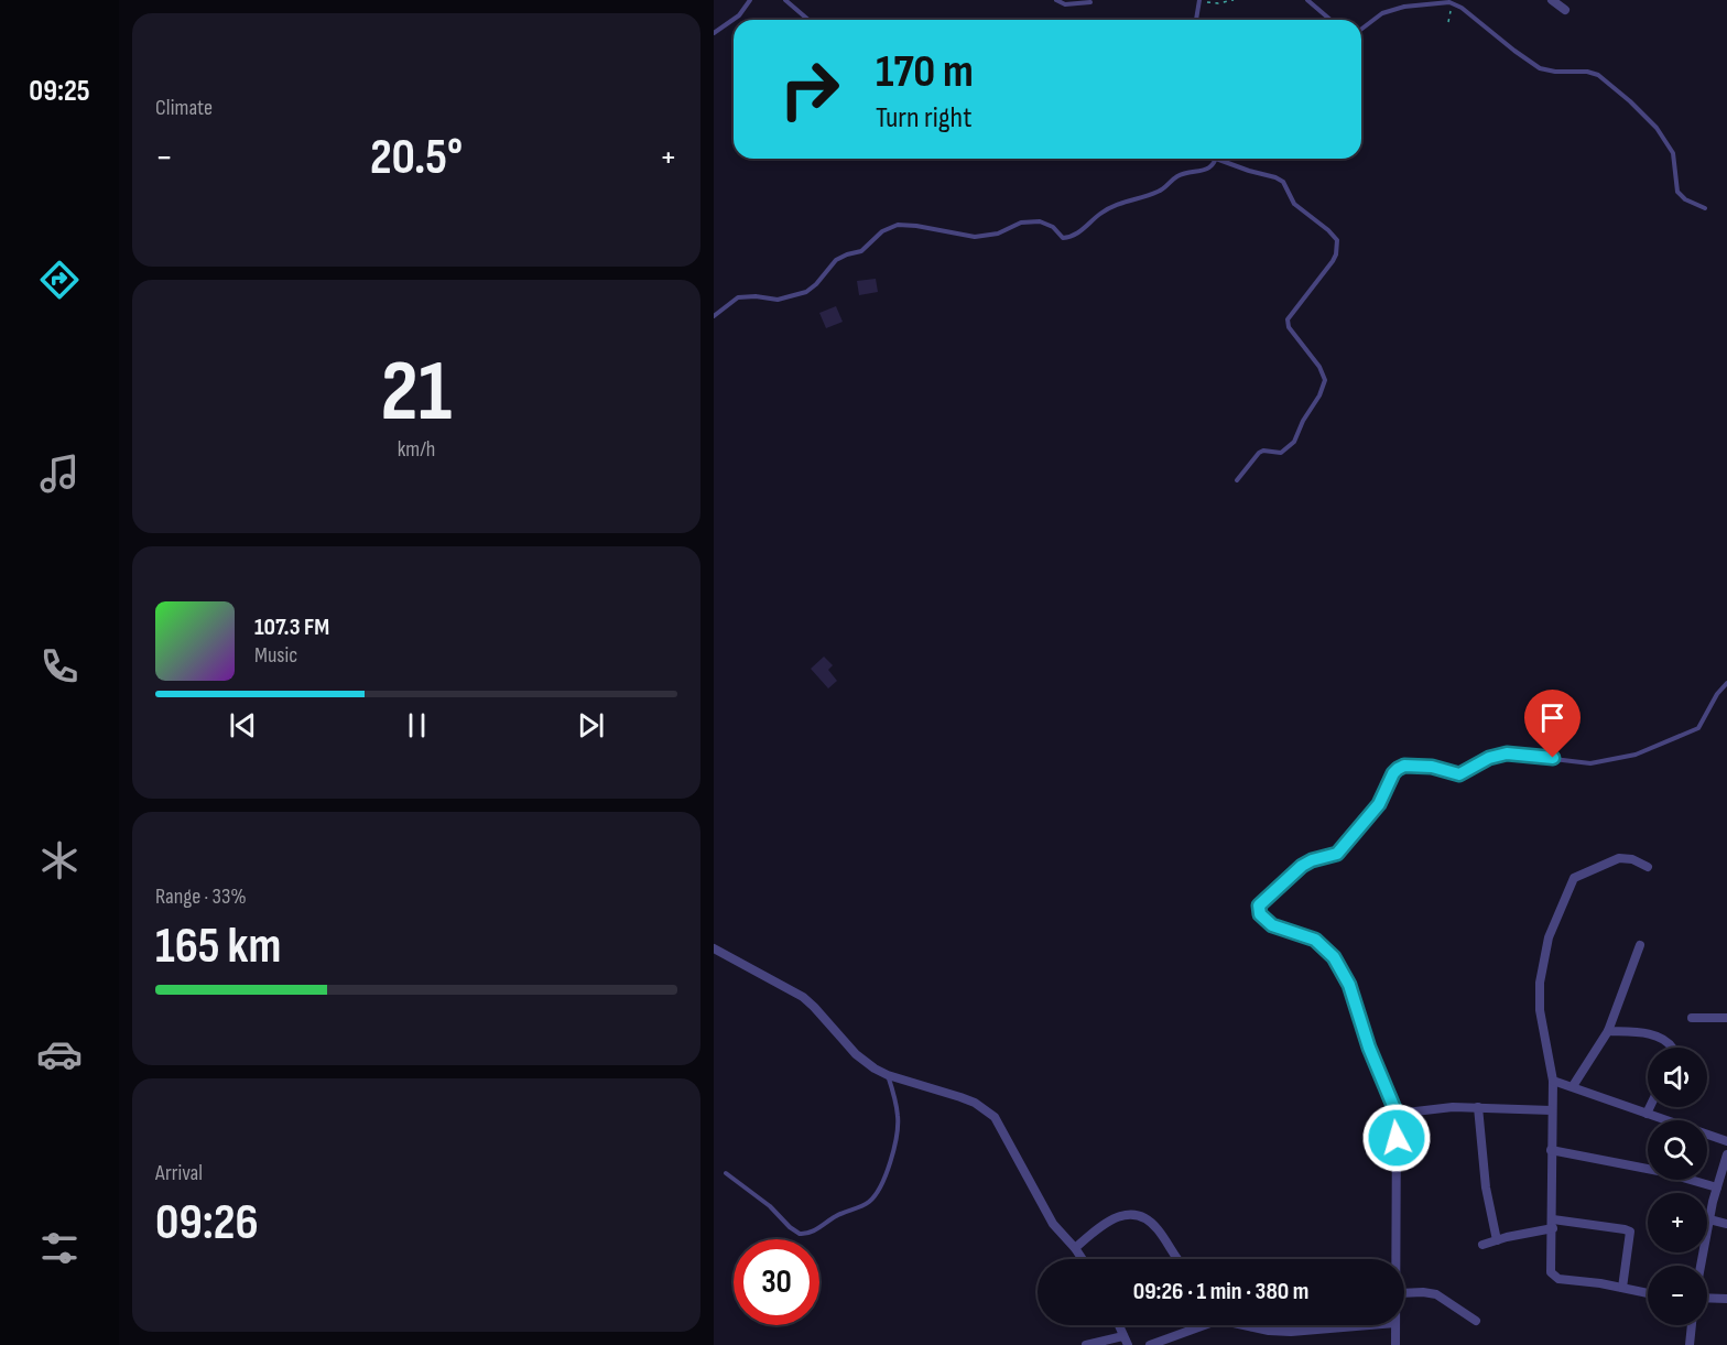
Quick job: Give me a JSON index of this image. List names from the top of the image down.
{
  "page": {
    "tabs": "09:25",
    "tile": [
      "Climate",
      ["21", "km/h"],
      ["Range · 33%", "165 km"],
      ["Arrival", "09:26"]
    ],
    "turn": ["170 m", "Turn right"],
    "heat": ["−", "20.5°", "+"],
    "song": ["107.3 FM", "Music"],
    "map_buttons": ["+", "−"],
    "limit": "30",
    "trip": "09:26 · 1 min · 380 m"
  }
}
